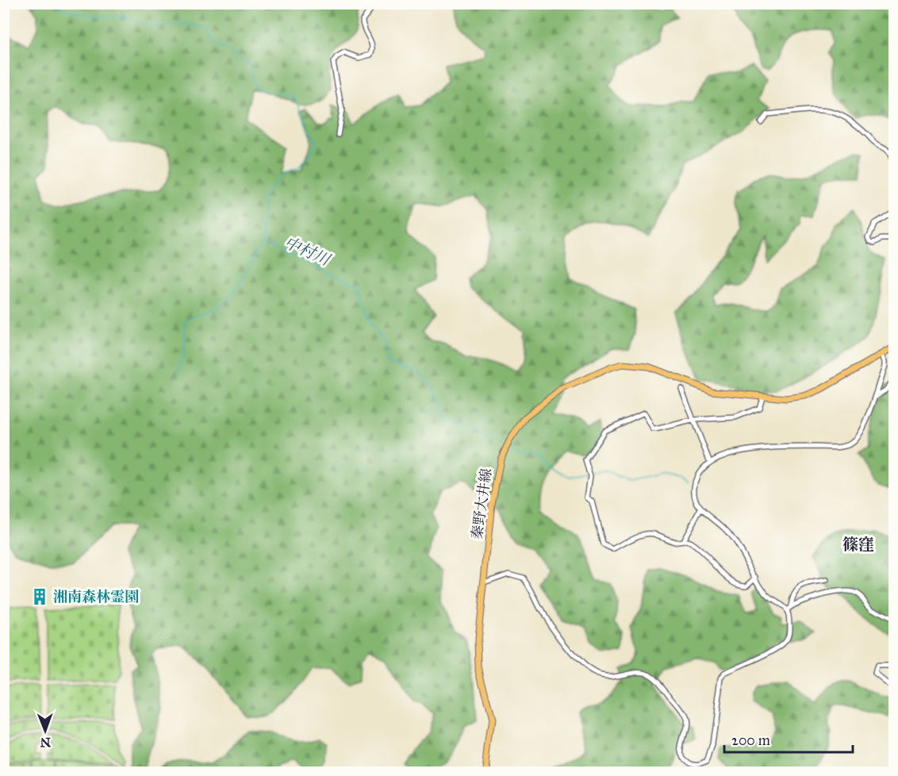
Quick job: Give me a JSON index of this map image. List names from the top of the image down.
{
  "streets": {
    "main road": ["秦野大井線"]
  },
  "districts": ["篠窪"],
  "water": ["中村川"],
  "places": {
    "building": ["湘南森林霊園"]
  },
  "scale_bar": "200 m",
  "north": "bottom"
}
